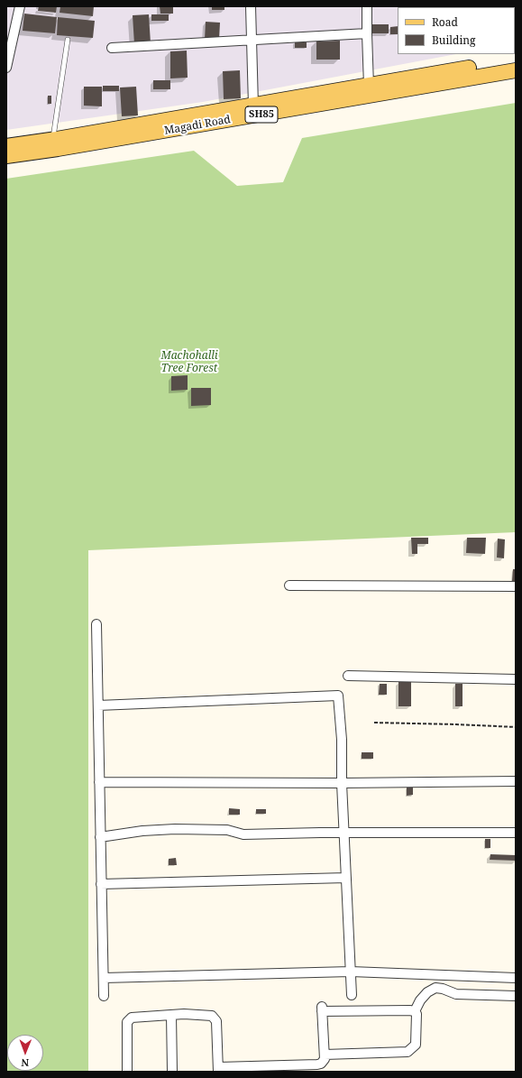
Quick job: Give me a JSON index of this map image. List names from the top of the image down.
{
  "streets": {
    "main road": ["SH85", "Magadi Road"]
  },
  "parks": ["Machohalli Tree Forest"],
  "legend": ["Road", "Building"],
  "north": "bottom"
}
